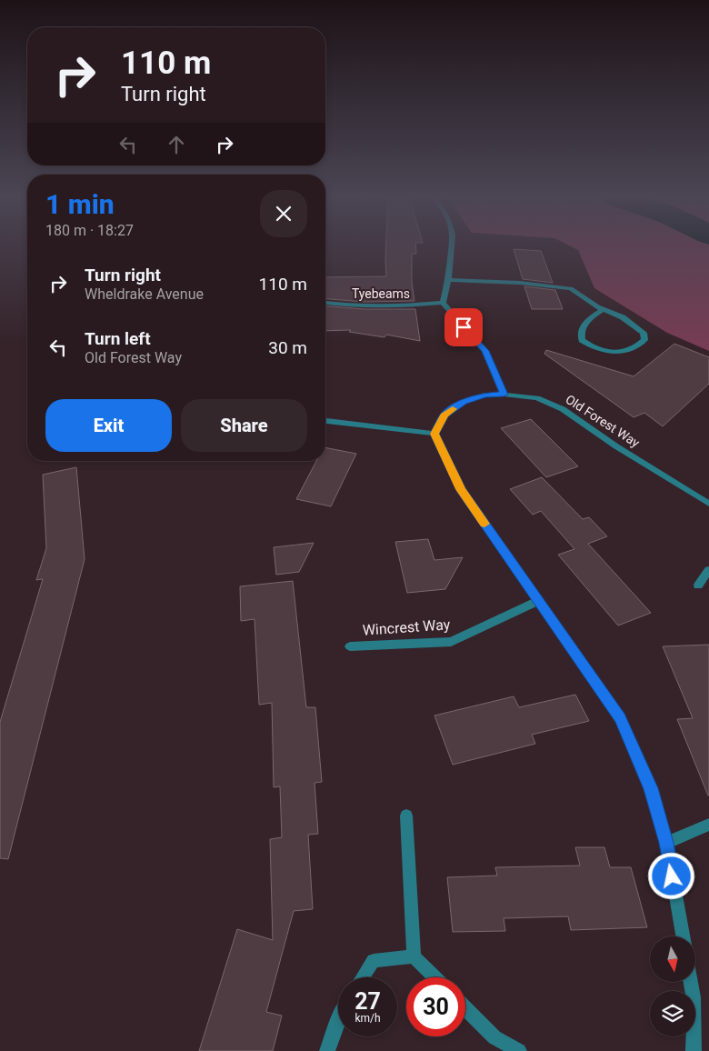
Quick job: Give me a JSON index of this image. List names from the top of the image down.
{
  "streets": {
    "street": ["Tyebeams", "Old Forest Way", "Wincrest Way"]
  },
  "north": "bottom",
  "page": {
    "turn": ["110 m", "Turn right"],
    "heading": ["1 min", "180 m · 18:27"],
    "list": [
      {
        "name": "Turn right",
        "note": "Wheldrake Avenue",
        "value": "110 m"
      },
      {
        "name": "Turn left",
        "note": "Old Forest Way",
        "value": "30 m"
      }
    ],
    "buttons": ["Exit", "Share"],
    "speed": "27 km/h",
    "limit": "30"
  }
}
